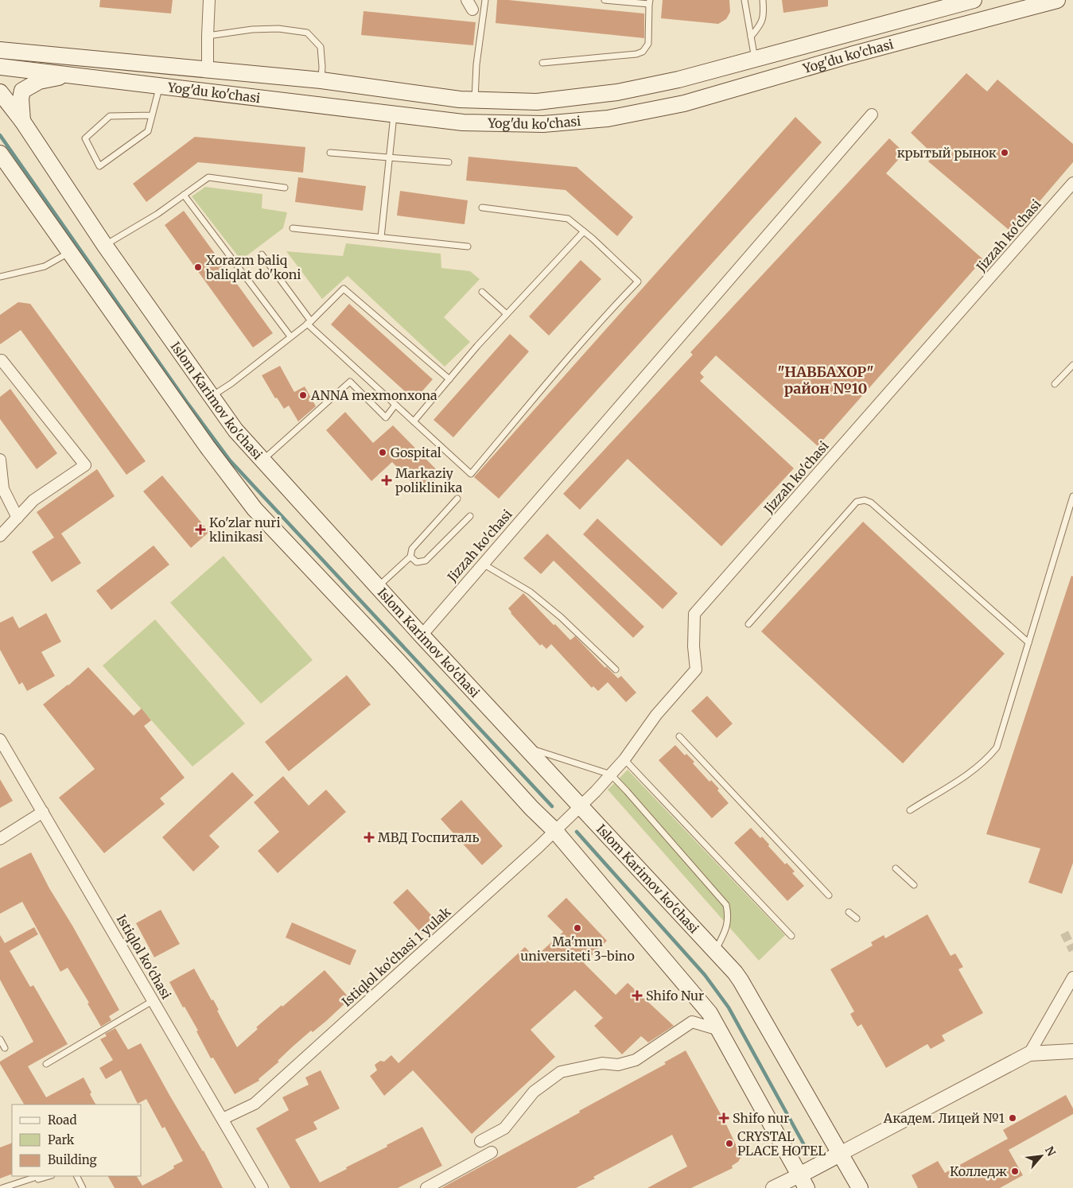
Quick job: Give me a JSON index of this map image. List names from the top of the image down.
{
  "streets": {
    "main road": ["Yog'du ko'chasi", "Islom Karimov ko'chasi"],
    "street": ["Jizzah ko'chasi", "Istiqlol ko'chasi", "Istiqlol ko'chasi 1 yulak"]
  },
  "crossings": [
    ["Jizzah ko'chasi", "Islom Karimov ko'chasi"],
    ["Jizzah ko'chasi", "Istiqlol ko'chasi 1 yulak"],
    ["Islom Karimov ko'chasi", "Istiqlol ko'chasi 1 yulak"],
    ["Istiqlol ko'chasi", "Istiqlol ko'chasi 1 yulak"]
  ],
  "districts": ["\"НАВБАХОР\" район №10"],
  "places": {
    "other": [
      "крытый рынок",
      "Xorazm baliq baliqlat do'koni",
      "ANNA mexmonxona",
      "Gospital",
      "Ma'mun universiteti 3-bino",
      "Академ. Лицей №1",
      "CRYSTAL PLACE HOTEL",
      "Колледж"
    ],
    "health": [
      "Markaziy poliklinika",
      "Ko'zlar nuri klinikasi",
      "МВД Госпиталь",
      "Shifo Nur",
      "Shifo nur"
    ]
  },
  "legend": ["Road", "Park", "Building"],
  "north": "top right"
}
